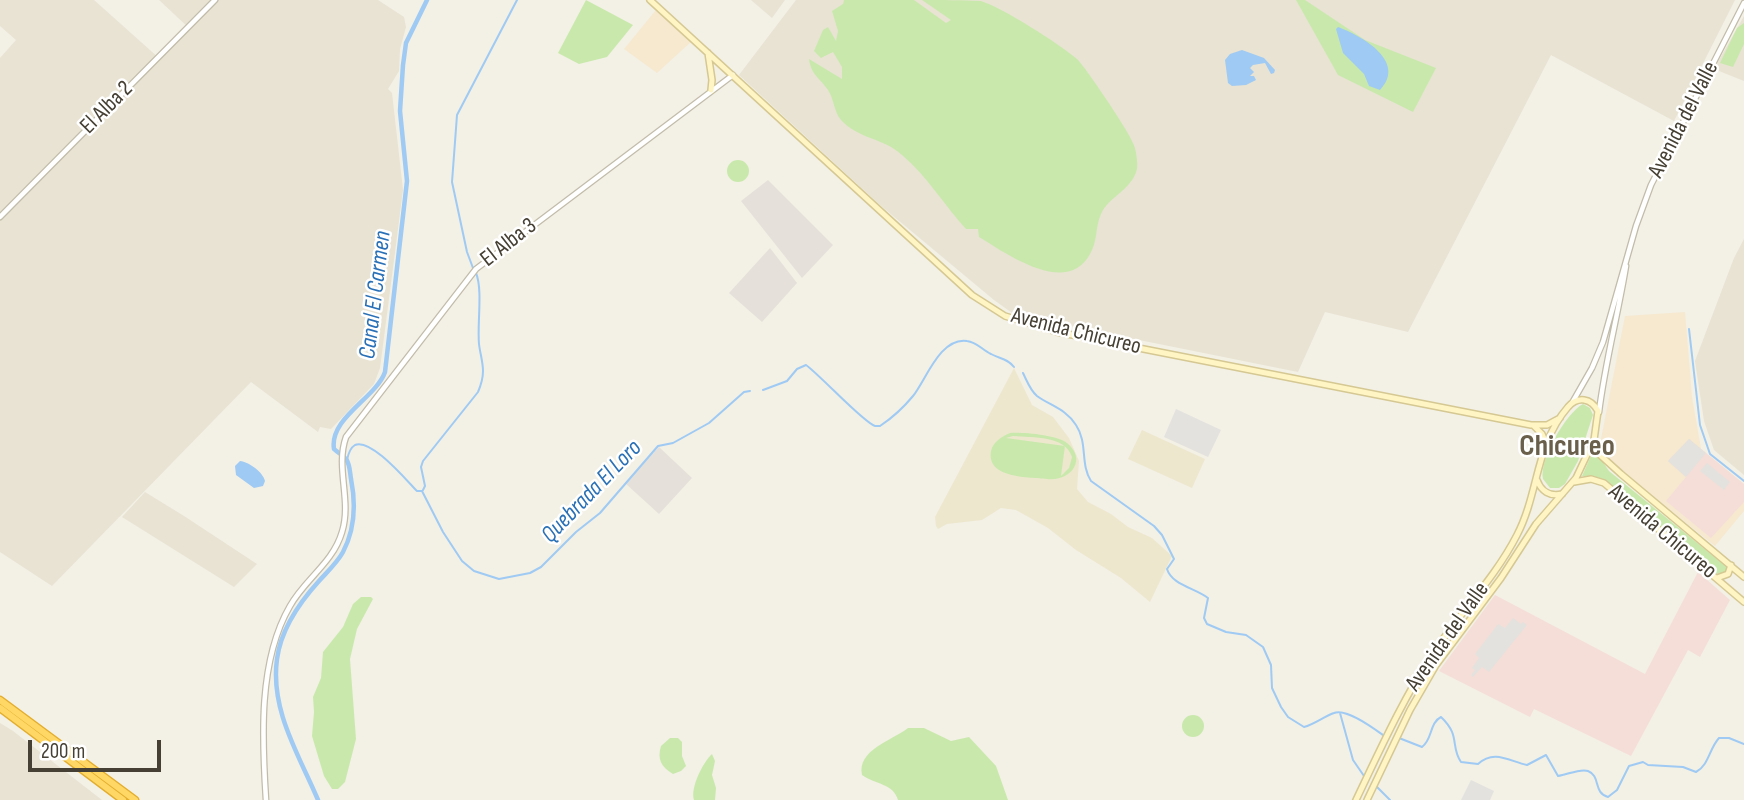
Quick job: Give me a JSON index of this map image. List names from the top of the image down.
{
  "streets": {
    "main road": ["Avenida del Valle", "Avenida Chicureo"],
    "street": ["El Alba 2", "El Alba 3"]
  },
  "crossings": [
    ["Avenida del Valle", "Avenida Chicureo"],
    ["El Alba 3", "Avenida Chicureo"]
  ],
  "districts": ["Chicureo"],
  "water": ["Canal El Carmen", "Quebrada El Loro"],
  "scale_bar": "200 m"
}
